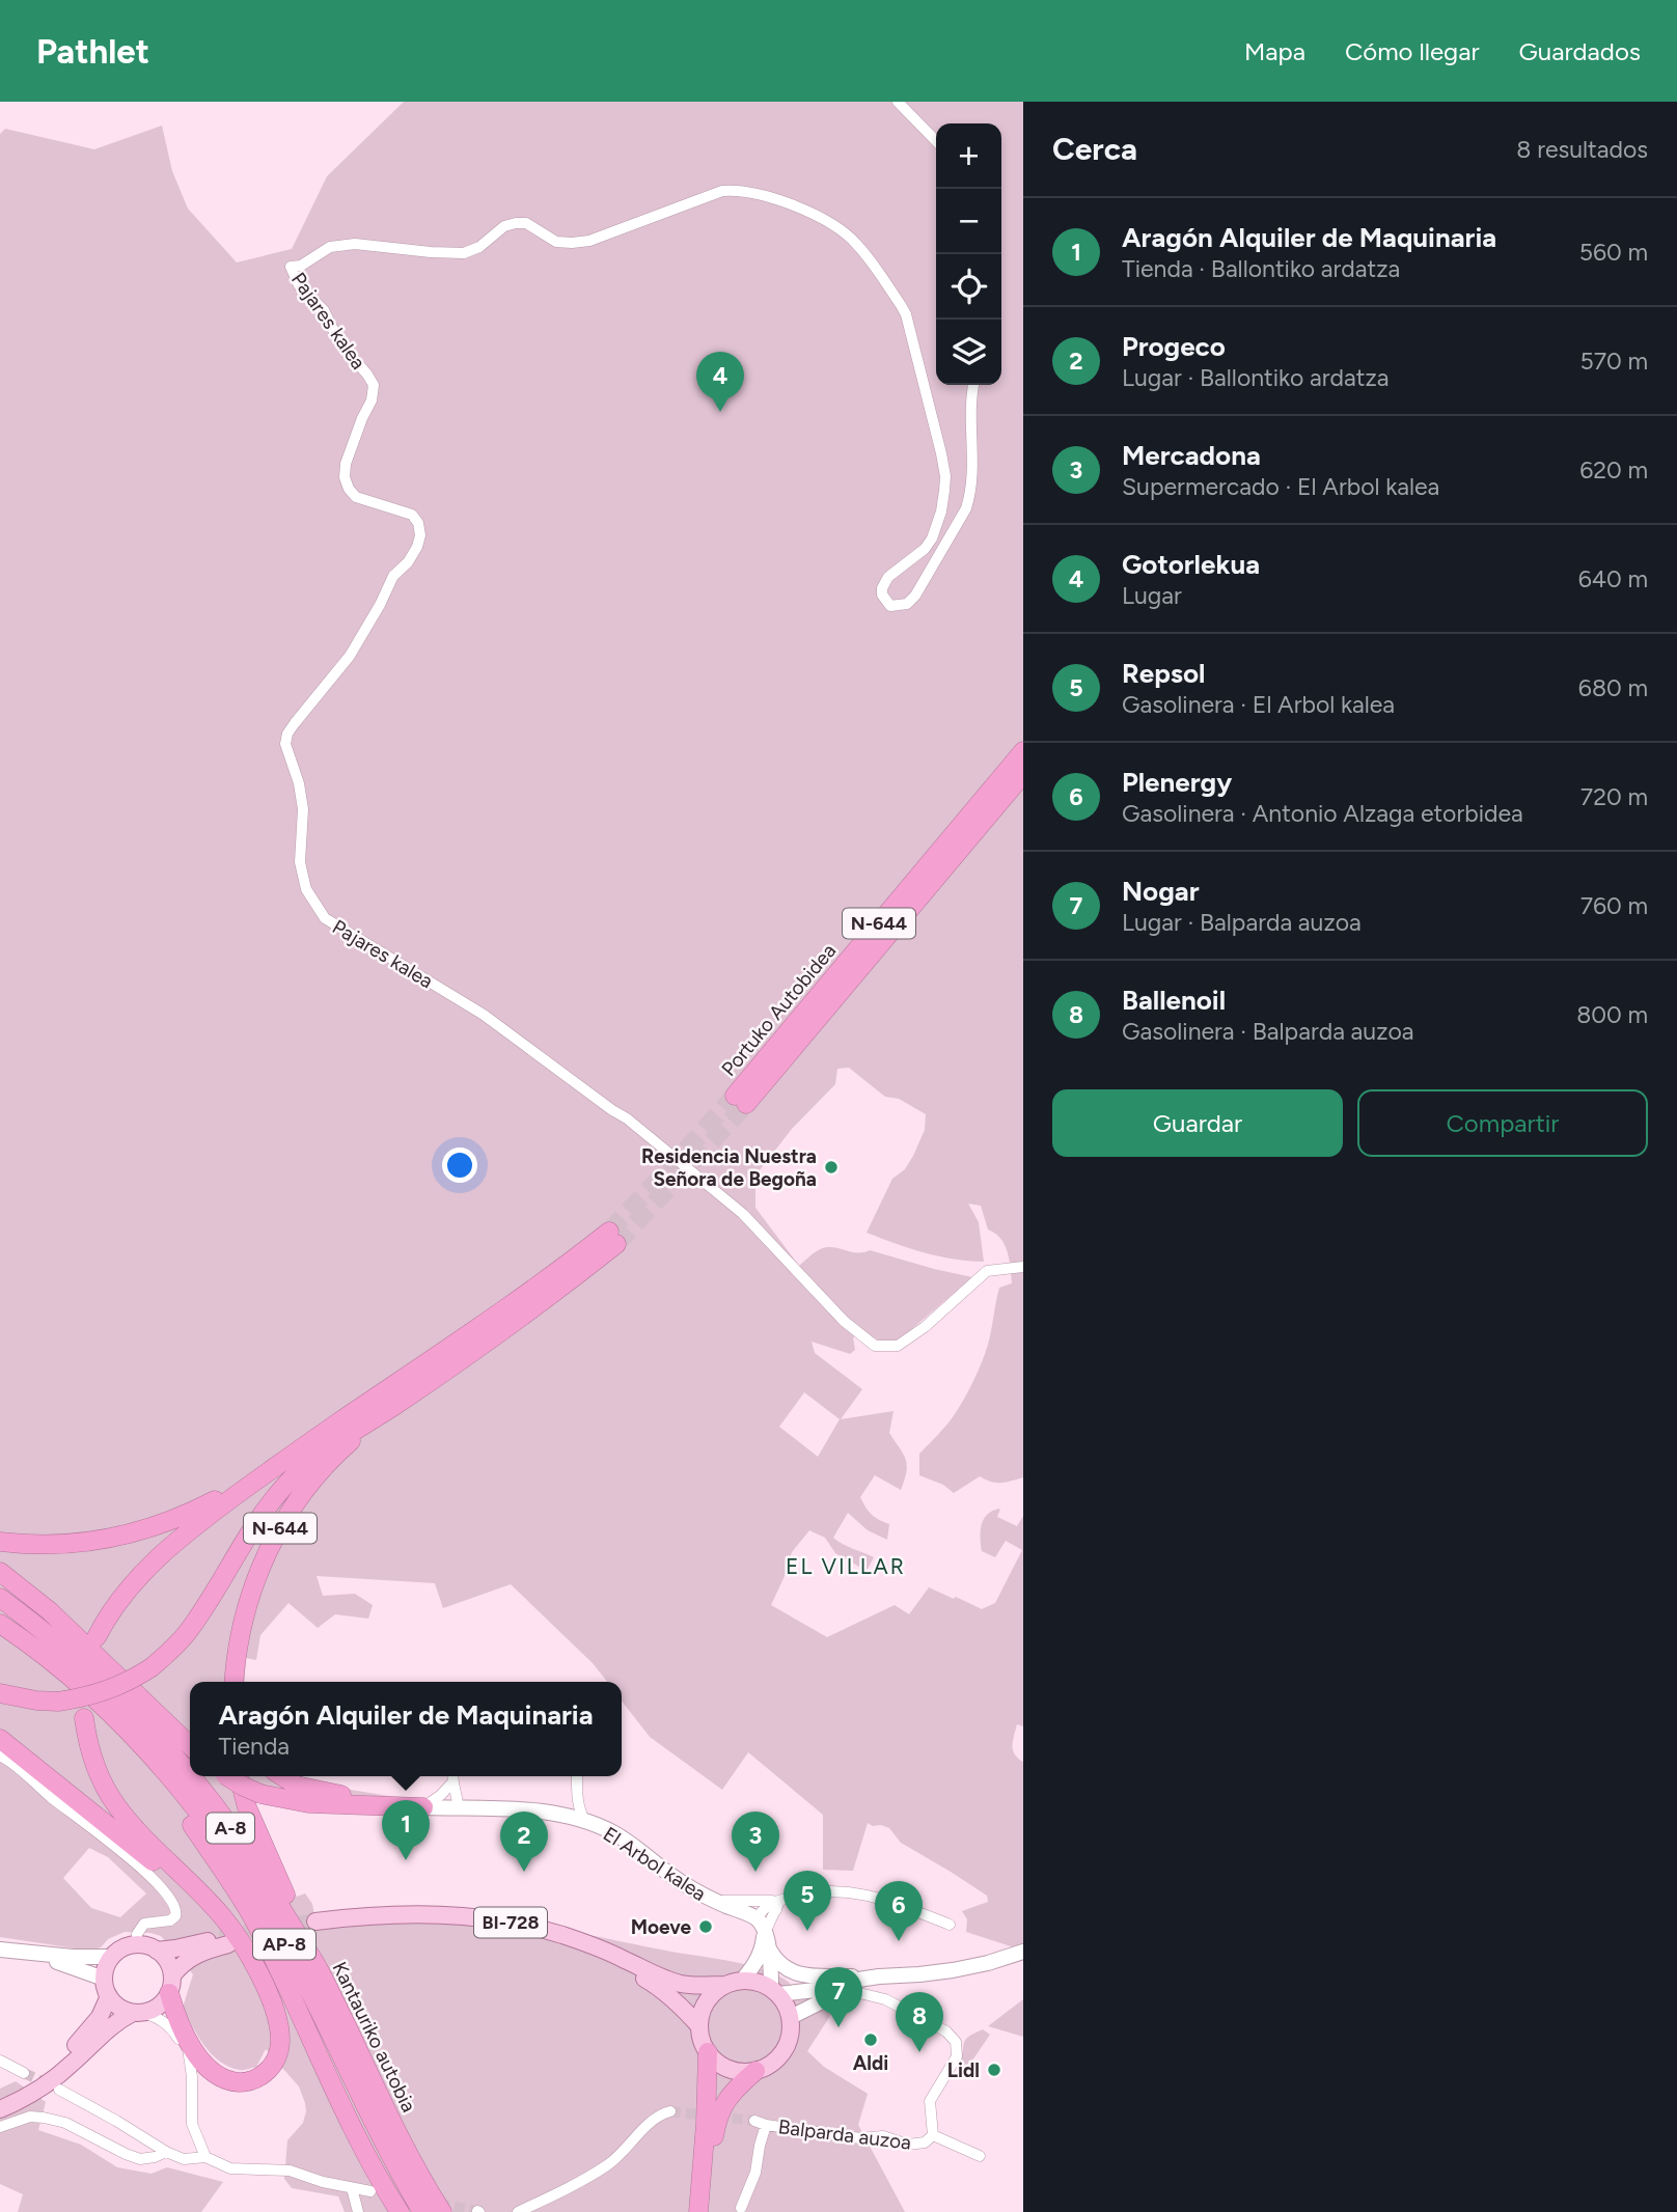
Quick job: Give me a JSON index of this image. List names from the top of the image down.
{
  "streets": {
    "highway": [
      "N-644",
      "Portuko Autobidea",
      "A-8",
      "AP-8",
      "Kantauriko autobia"
    ],
    "main road": ["BI-728"],
    "street": ["Pajares kalea", "El Arbol kalea", "Balparda auzoa"]
  },
  "crossings": [
    ["A-8", "AP-8"]
  ],
  "districts": ["EL VILLAR"],
  "places": [
    "Residencia Nuestra Señora de Begoña",
    "Moeve",
    "Aldi",
    "Lidl"
  ],
  "page": {
    "header": "Pathlet",
    "nav": ["Mapa", "Cómo llegar", "Guardados"],
    "heading": ["Cerca", "8 resultados"],
    "map_buttons": ["+", "−"],
    "list": [
      {
        "mark": "1",
        "name": "Aragón Alquiler de Maquinaria",
        "note": "Tienda · Ballontiko ardatza",
        "value": "560 m"
      },
      {
        "mark": "2",
        "name": "Progeco",
        "note": "Lugar · Ballontiko ardatza",
        "value": "570 m"
      },
      {
        "mark": "3",
        "name": "Mercadona",
        "note": "Supermercado · El Arbol kalea",
        "value": "620 m"
      },
      {
        "mark": "4",
        "name": "Gotorlekua",
        "note": "Lugar",
        "value": "640 m"
      },
      {
        "mark": "5",
        "name": "Repsol",
        "note": "Gasolinera · El Arbol kalea",
        "value": "680 m"
      },
      {
        "mark": "6",
        "name": "Plenergy",
        "note": "Gasolinera · Antonio Alzaga etorbidea",
        "value": "720 m"
      },
      {
        "mark": "7",
        "name": "Nogar",
        "note": "Lugar · Balparda auzoa",
        "value": "760 m"
      },
      {
        "mark": "8",
        "name": "Ballenoil",
        "note": "Gasolinera · Balparda auzoa",
        "value": "800 m"
      }
    ],
    "pins": [
      "4",
      "1",
      "2",
      "3",
      "5",
      "6",
      "7",
      "8"
    ],
    "buttons": ["Guardar", "Compartir"],
    "popup": ["Aragón Alquiler de Maquinaria", "Tienda"]
  }
}
